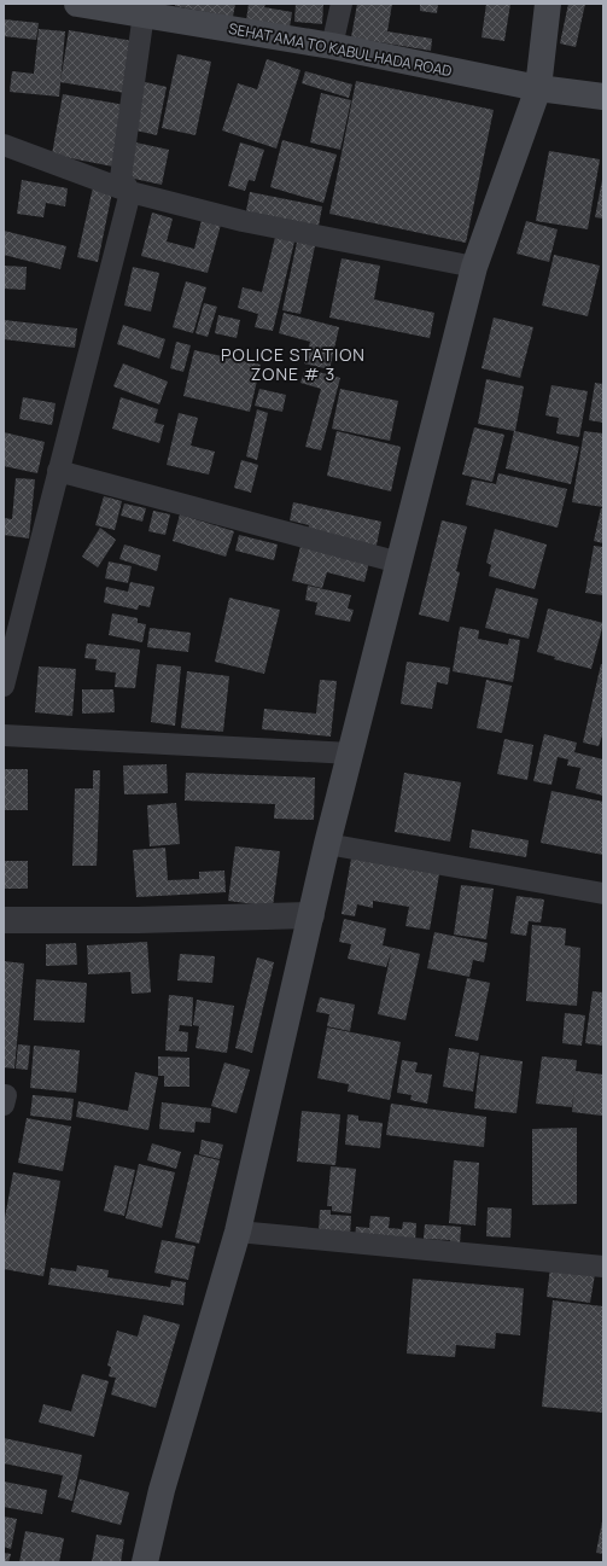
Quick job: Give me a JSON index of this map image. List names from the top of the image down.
{
  "streets": {
    "main road": ["SEHAT AMA TO KABUL HADA ROAD"]
  },
  "districts": ["POLICE STATION ZONE # 3"]
}
